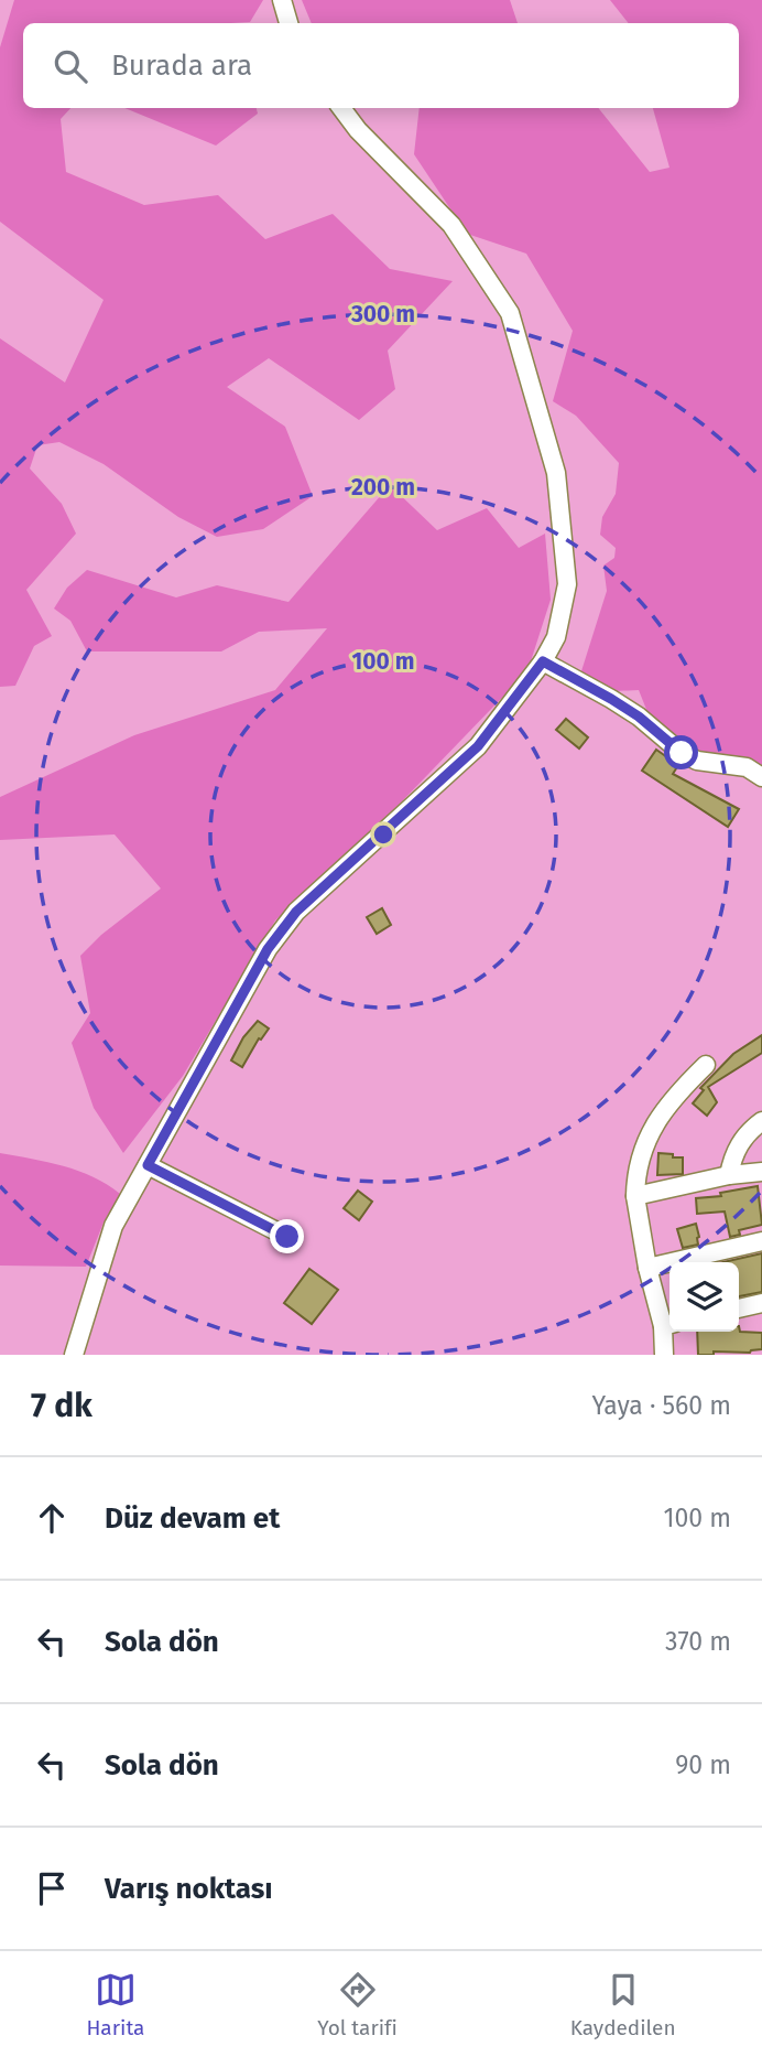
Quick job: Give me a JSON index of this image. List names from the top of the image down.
{
  "page": {
    "search": "Burada ara",
    "heading": ["7 dk", "Yaya · 560 m"],
    "list": [
      ["Düz devam et", "100 m"],
      ["Sola dön", "370 m"],
      ["Sola dön", "90 m"],
      "Varış noktası"
    ],
    "nav": ["Harita", "Yol tarifi", "Kaydedilen"]
  },
  "rings": ["300 m", "200 m", "100 m"]
}
